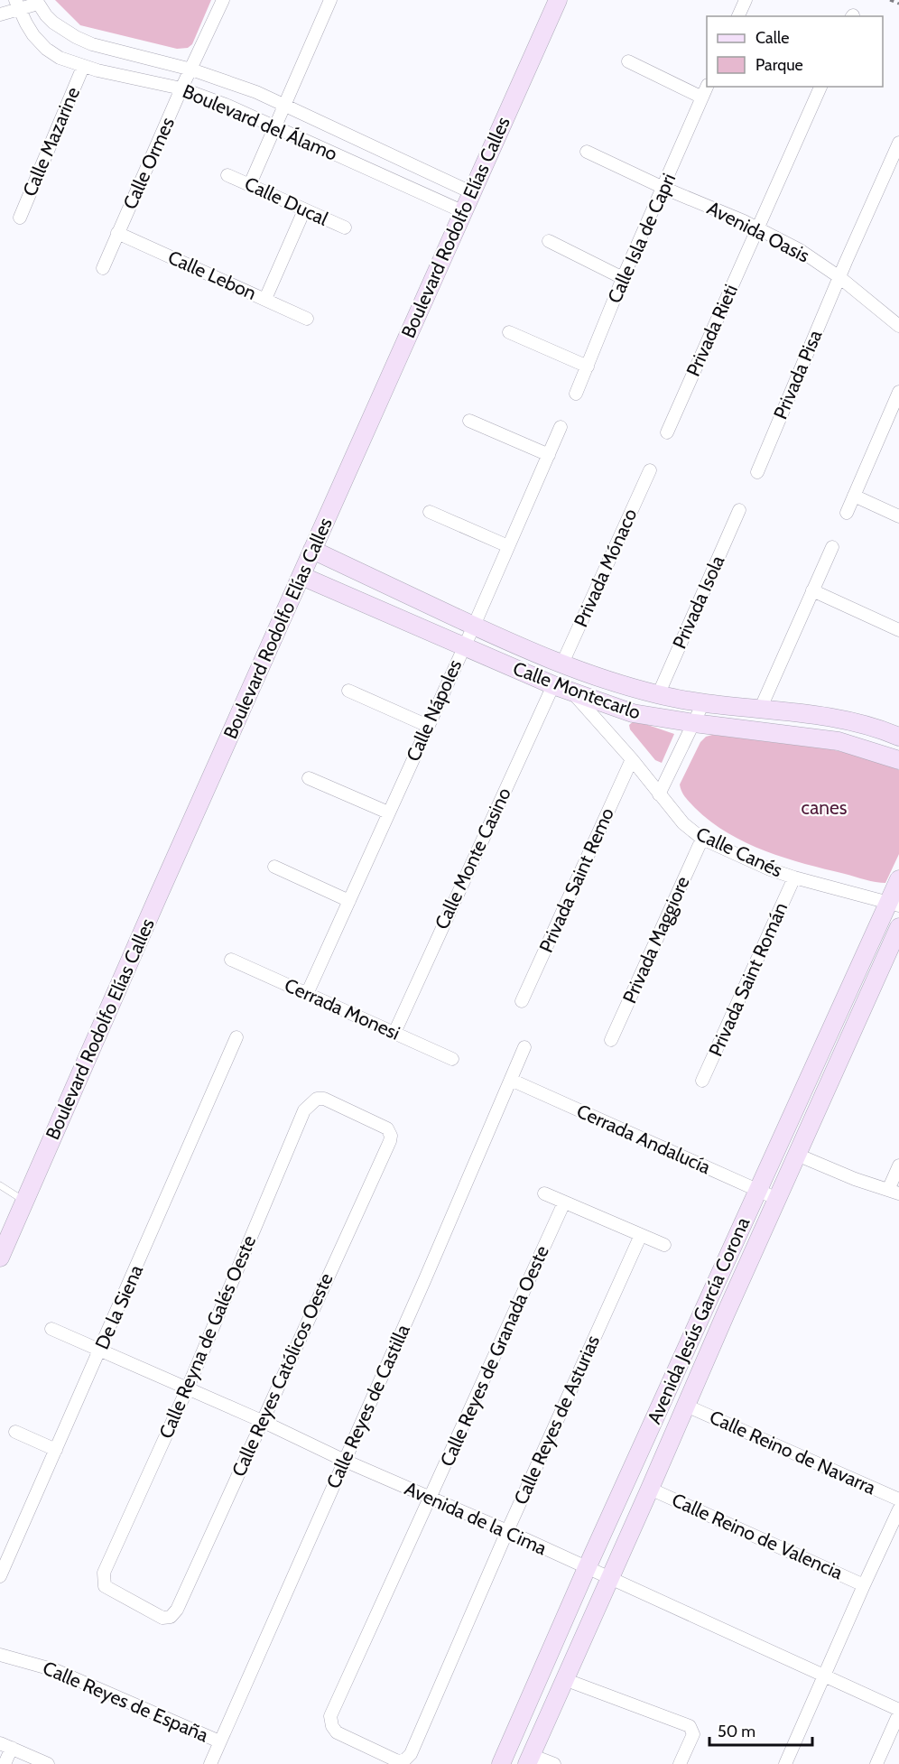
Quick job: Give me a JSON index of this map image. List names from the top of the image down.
{
  "streets": {
    "street": [
      "Boulevard del Álamo",
      "Calle Mazarine",
      "Calle Ormes",
      "Calle Ducal",
      "Boulevard Rodolfo Elías Calles",
      "Avenida Oasis",
      "Calle Isla de Capri",
      "Calle Lebon",
      "Privada Rieti",
      "Privada Pisa",
      "Privada Mónaco",
      "Privada Isola",
      "Calle Montecarlo",
      "Calle Nápoles",
      "Calle Canés",
      "Calle Monte Casino",
      "Privada Saint Remo",
      "Privada Maggiore",
      "Privada Saint Román",
      "Cerrada Monesi",
      "Cerrada Andalucía",
      "De la Siena",
      "Avenida Jesús García Corona",
      "Calle Reyna de Galés Oeste",
      "Calle Reyes de Granada Oeste",
      "Calle Reyes Católicos Oeste",
      "Calle Reyes de Castilla",
      "Calle Reyes de Asturias",
      "Calle Reino de Navarra",
      "Avenida de la Cima",
      "Calle Reino de Valencia",
      "Calle Reyes de España"
    ]
  },
  "crossings": [
    ["Boulevard del Álamo", "Calle Mazarine"],
    ["Boulevard del Álamo", "Calle Ormes"],
    ["Boulevard del Álamo", "Boulevard Rodolfo Elías Calles"],
    ["Calle Ormes", "Calle Lebon"],
    ["Boulevard Rodolfo Elías Calles", "Calle Montecarlo"],
    ["Avenida Oasis", "Calle Isla de Capri"],
    ["Avenida Oasis", "Privada Rieti"],
    ["Avenida Oasis", "Privada Pisa"],
    ["Privada Mónaco", "Calle Montecarlo"],
    ["Privada Isola", "Calle Montecarlo"],
    ["Calle Montecarlo", "Calle Nápoles"],
    ["Calle Montecarlo", "Calle Canés"],
    ["Calle Montecarlo", "Calle Monte Casino"],
    ["Calle Nápoles", "Cerrada Monesi"],
    ["Calle Canés", "Privada Saint Remo"],
    ["Calle Canés", "Privada Maggiore"],
    ["Calle Canés", "Privada Saint Román"],
    ["Calle Canés", "Avenida Jesús García Corona"],
    ["Calle Monte Casino", "Cerrada Monesi"],
    ["Cerrada Andalucía", "Avenida Jesús García Corona"],
    ["Cerrada Andalucía", "Calle Reyes de Castilla"],
    ["De la Siena", "Avenida de la Cima"],
    ["Avenida Jesús García Corona", "Calle Reino de Navarra"],
    ["Avenida Jesús García Corona", "Avenida de la Cima"],
    ["Avenida Jesús García Corona", "Calle Reino de Valencia"],
    ["Calle Reyna de Galés Oeste", "Calle Reyes Católicos Oeste"],
    ["Calle Reyna de Galés Oeste", "Avenida de la Cima"],
    ["Calle Reyes de Granada Oeste", "Calle Reyes de Asturias"],
    ["Calle Reyes de Granada Oeste", "Avenida de la Cima"],
    ["Calle Reyes Católicos Oeste", "Avenida de la Cima"],
    ["Calle Reyes de Castilla", "Avenida de la Cima"],
    ["Calle Reyes de Castilla", "Calle Reyes de España"],
    ["Calle Reyes de Asturias", "Avenida de la Cima"]
  ],
  "parks": ["canes"],
  "legend": ["Calle", "Parque"],
  "scale_bar": "50 m"
}
